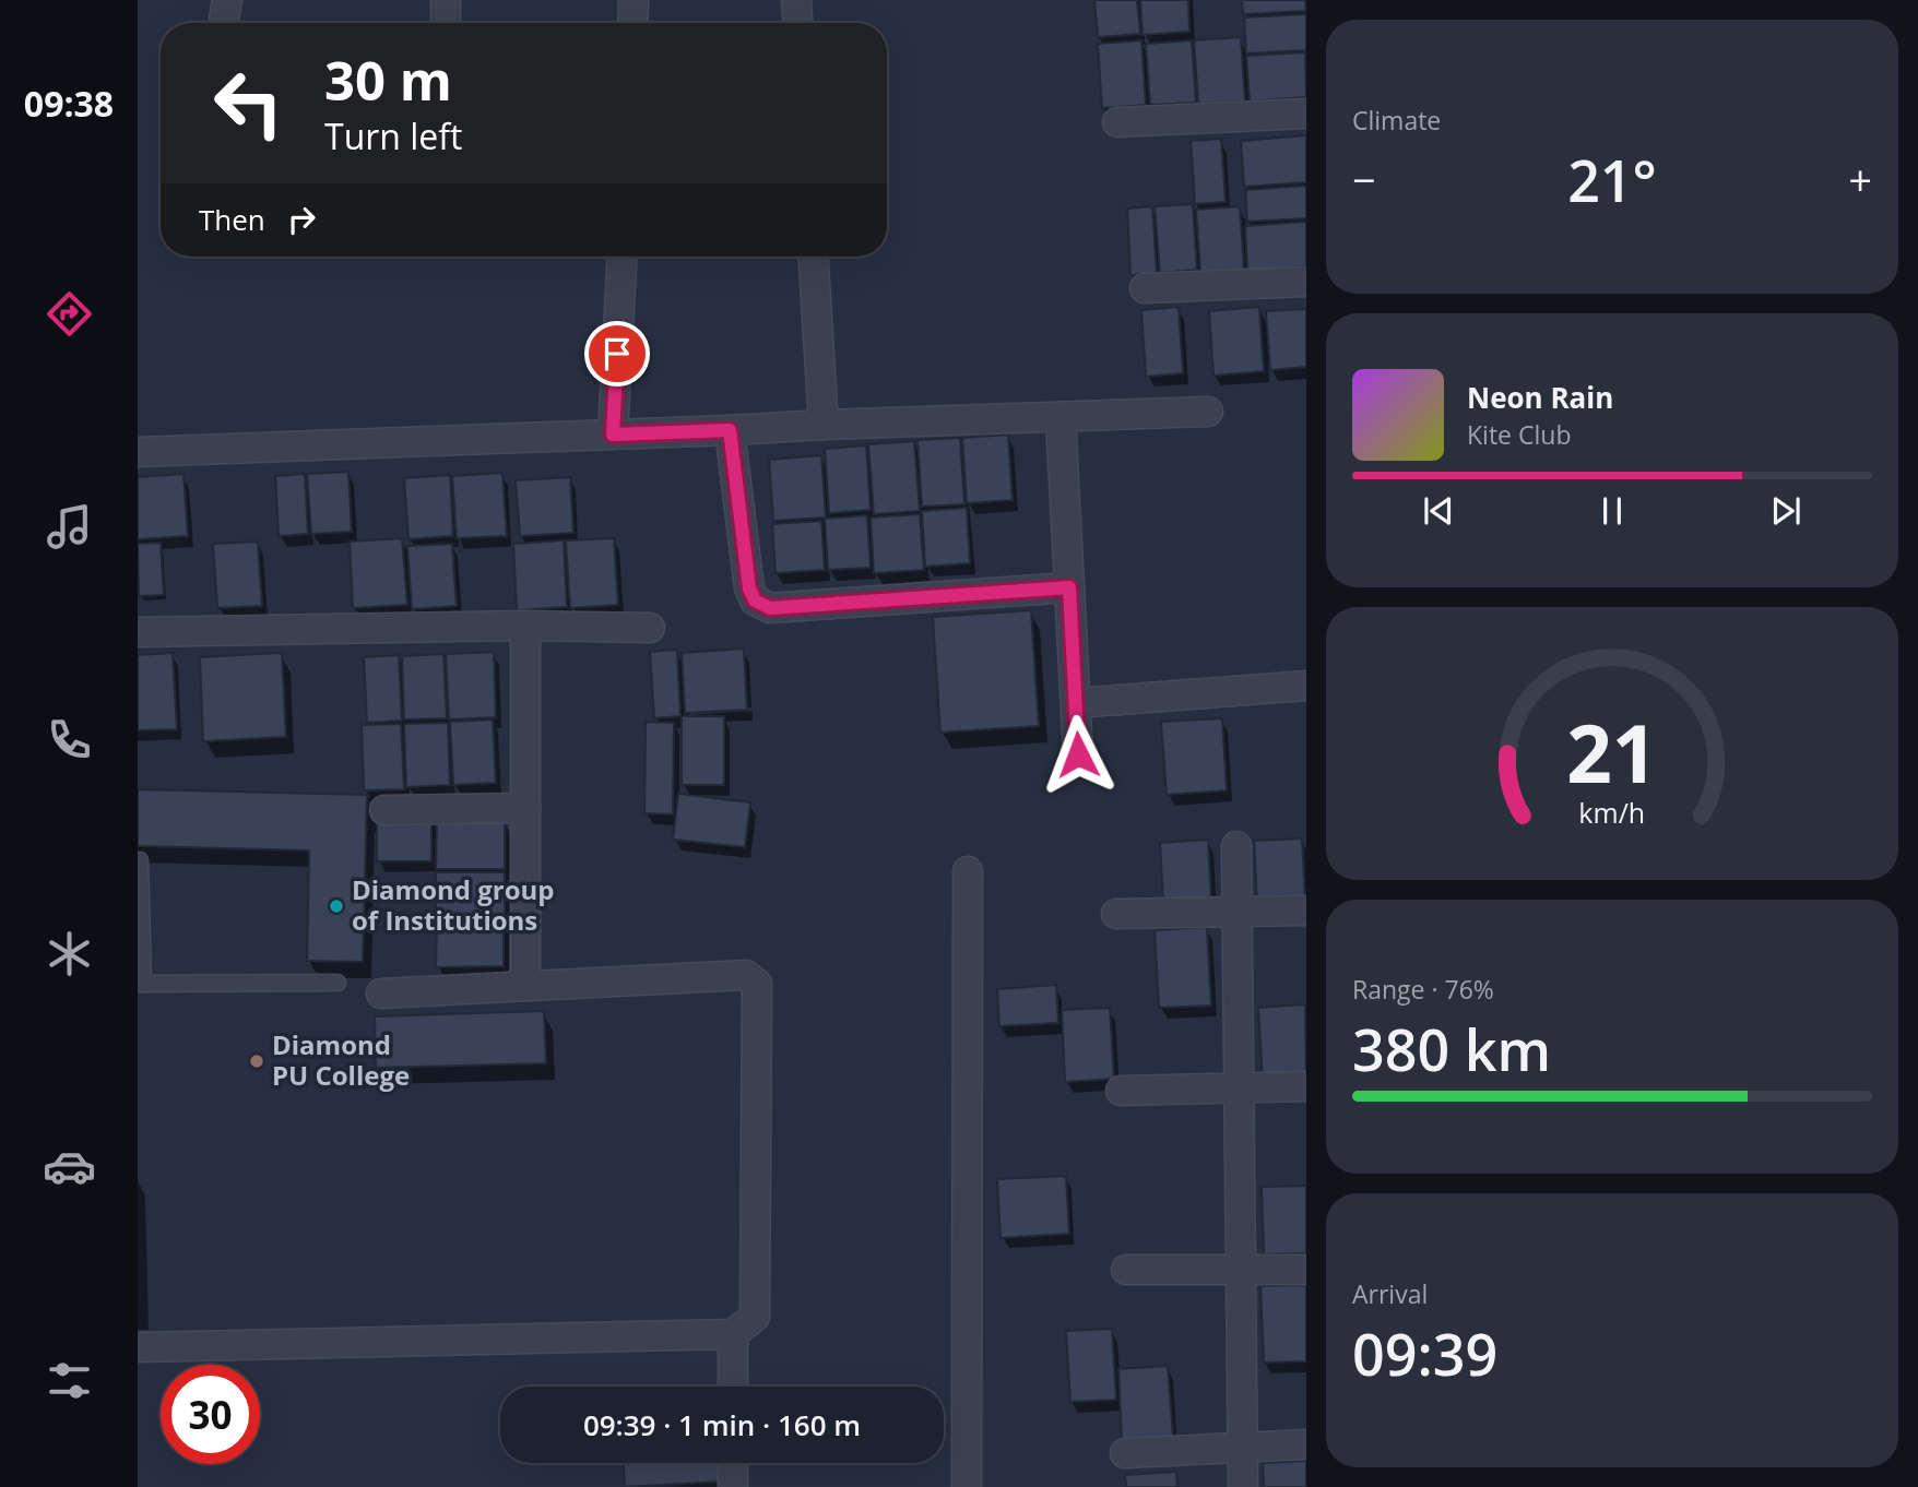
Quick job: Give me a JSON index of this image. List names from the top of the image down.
{
  "places": ["Diamond group of Institutions", "Diamond PU College"],
  "page": {
    "tabs": "09:38",
    "tile": [
      "Climate",
      ["Range · 76%", "380 km"],
      ["Arrival", "09:39"]
    ],
    "turn": ["30 m", "Turn left"],
    "heat": ["−", "21°", "+"],
    "then": "Then",
    "song": ["Neon Rain", "Kite Club"],
    "limit": "30",
    "trip": "09:39 · 1 min · 160 m",
    "gauge": ["21", "km/h"]
  }
}
